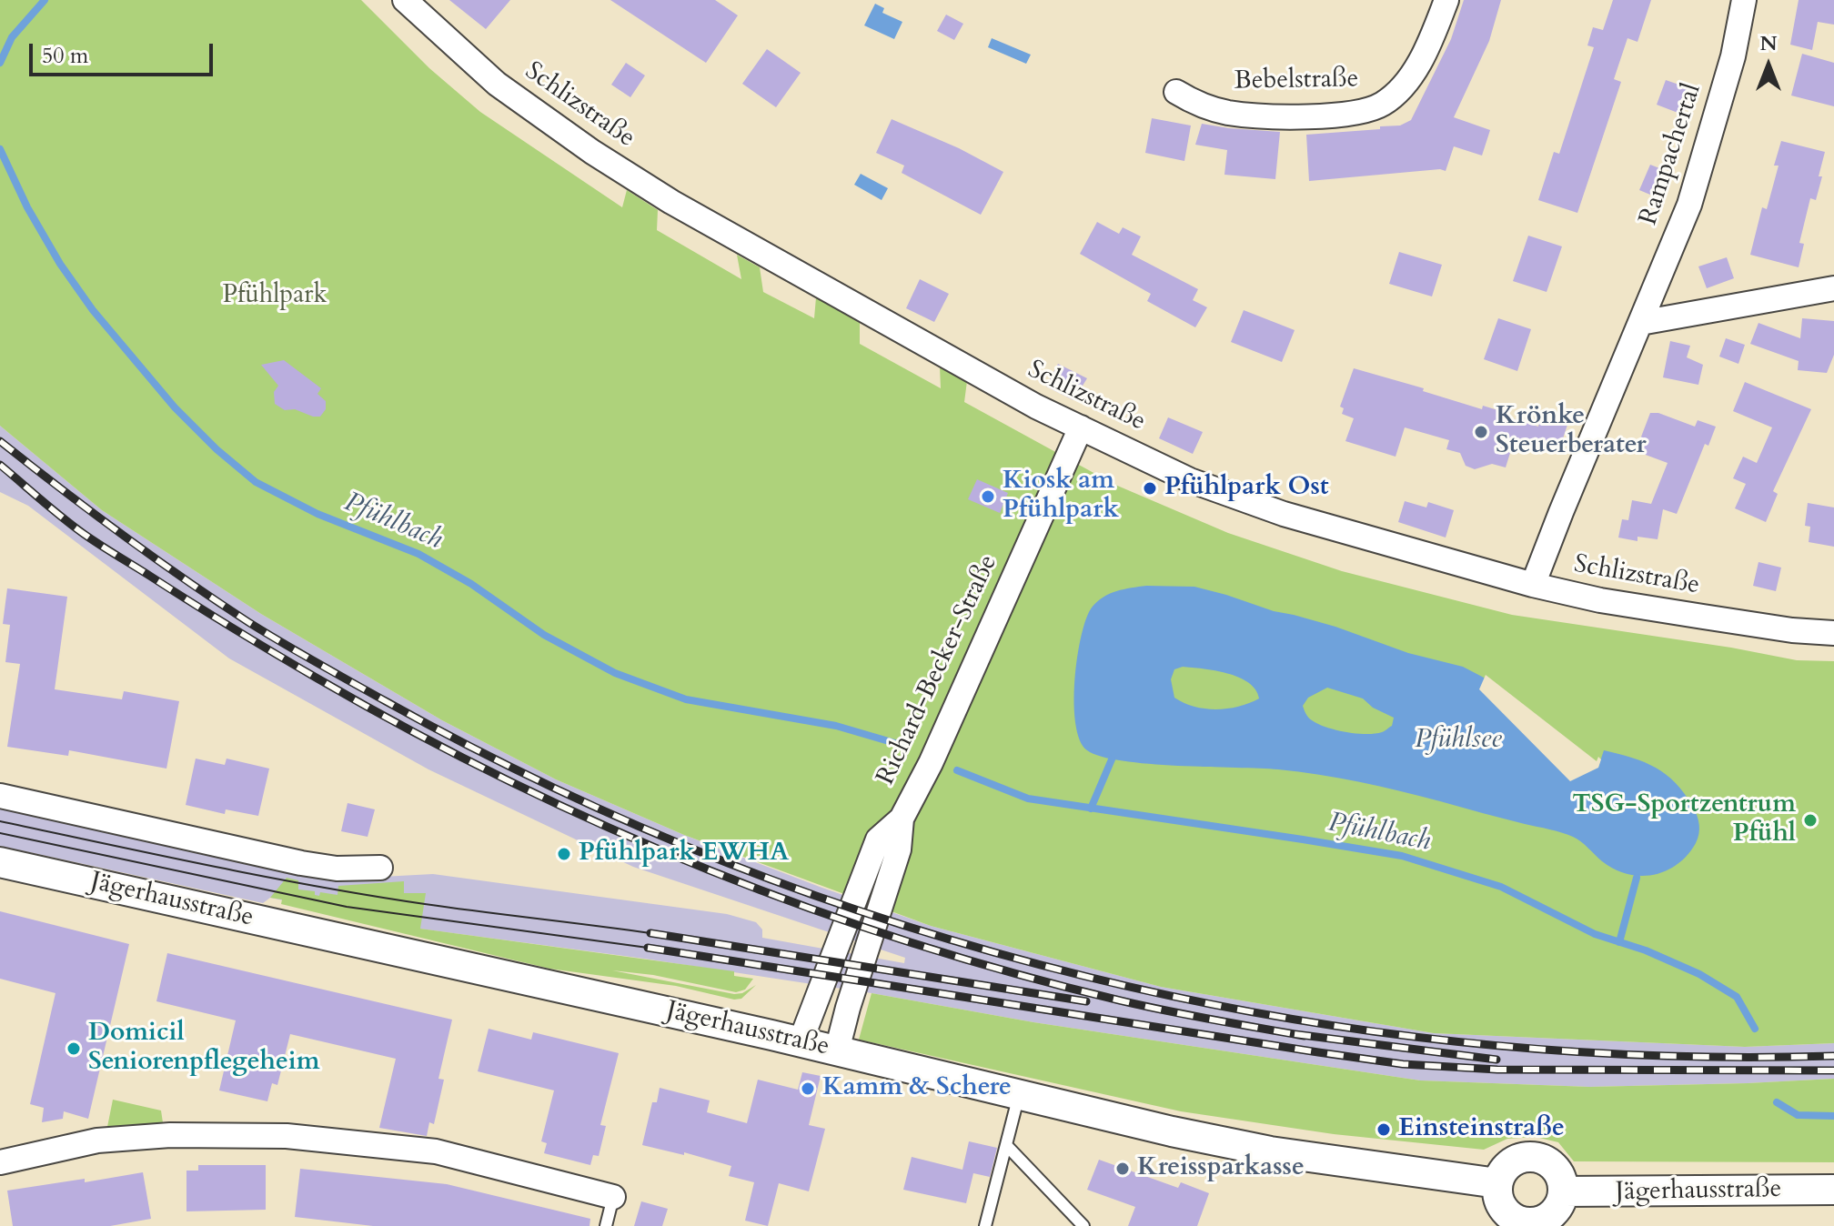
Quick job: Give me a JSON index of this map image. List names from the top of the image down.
{
  "streets": {
    "street": [
      "Bebelstraße",
      "Schlizstraße",
      "Rampachertal",
      "Richard-Becker-Straße",
      "Jägerhausstraße"
    ]
  },
  "crossings": [
    ["Schlizstraße", "Rampachertal"],
    ["Schlizstraße", "Richard-Becker-Straße"],
    ["Richard-Becker-Straße", "Jägerhausstraße"]
  ],
  "water": ["Pfühlbach", "Pfühlsee"],
  "parks": ["Pfühlpark"],
  "places": [
    "Krönke Steuerberater",
    "Pfühlpark Ost",
    "Kiosk am Pfühlpark",
    "TSG-Sportzentrum Pfühl",
    "Pfühlpark EWHA",
    "Domicil Seniorenpflegeheim",
    "Kamm & Schere",
    "Einsteinstraße",
    "Kreissparkasse"
  ],
  "scale_bar": "50 m",
  "north": "top"
}
